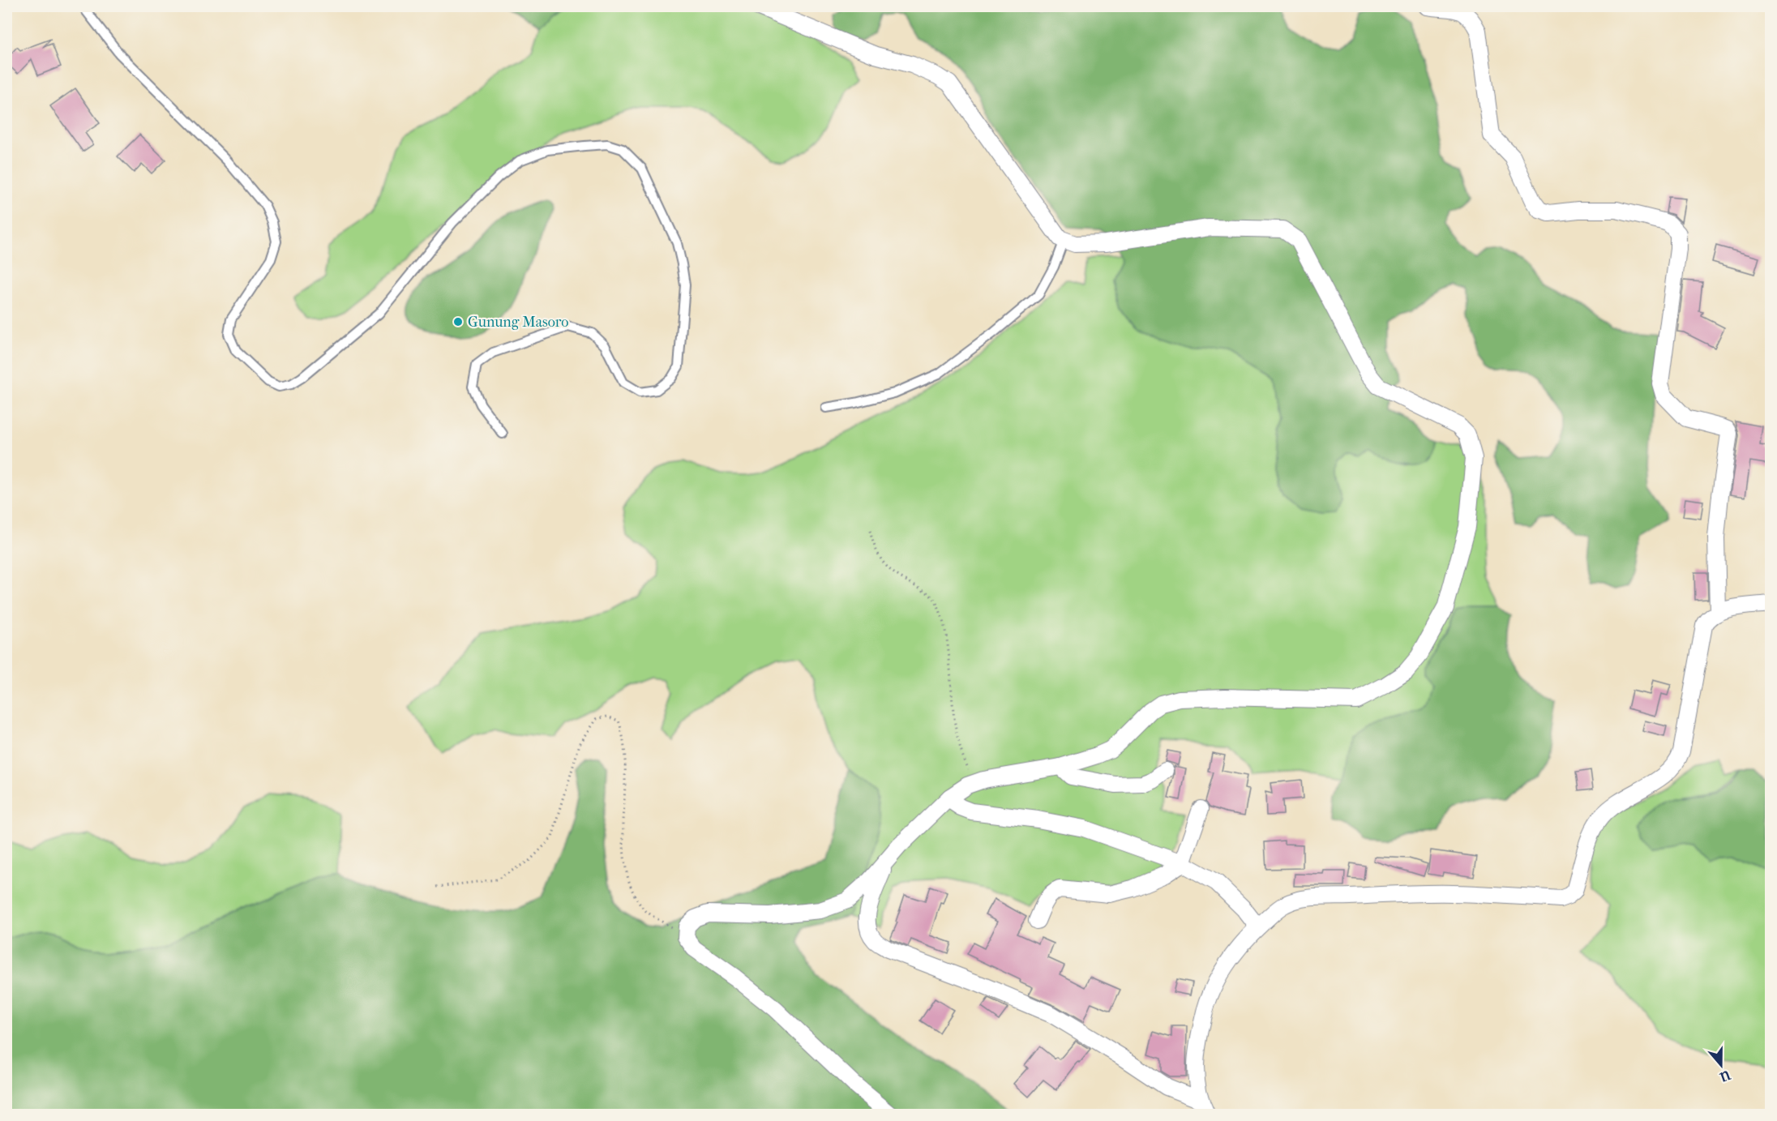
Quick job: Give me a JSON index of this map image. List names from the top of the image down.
{
  "places": ["Gunung Masoro"],
  "north": "bottom"
}
